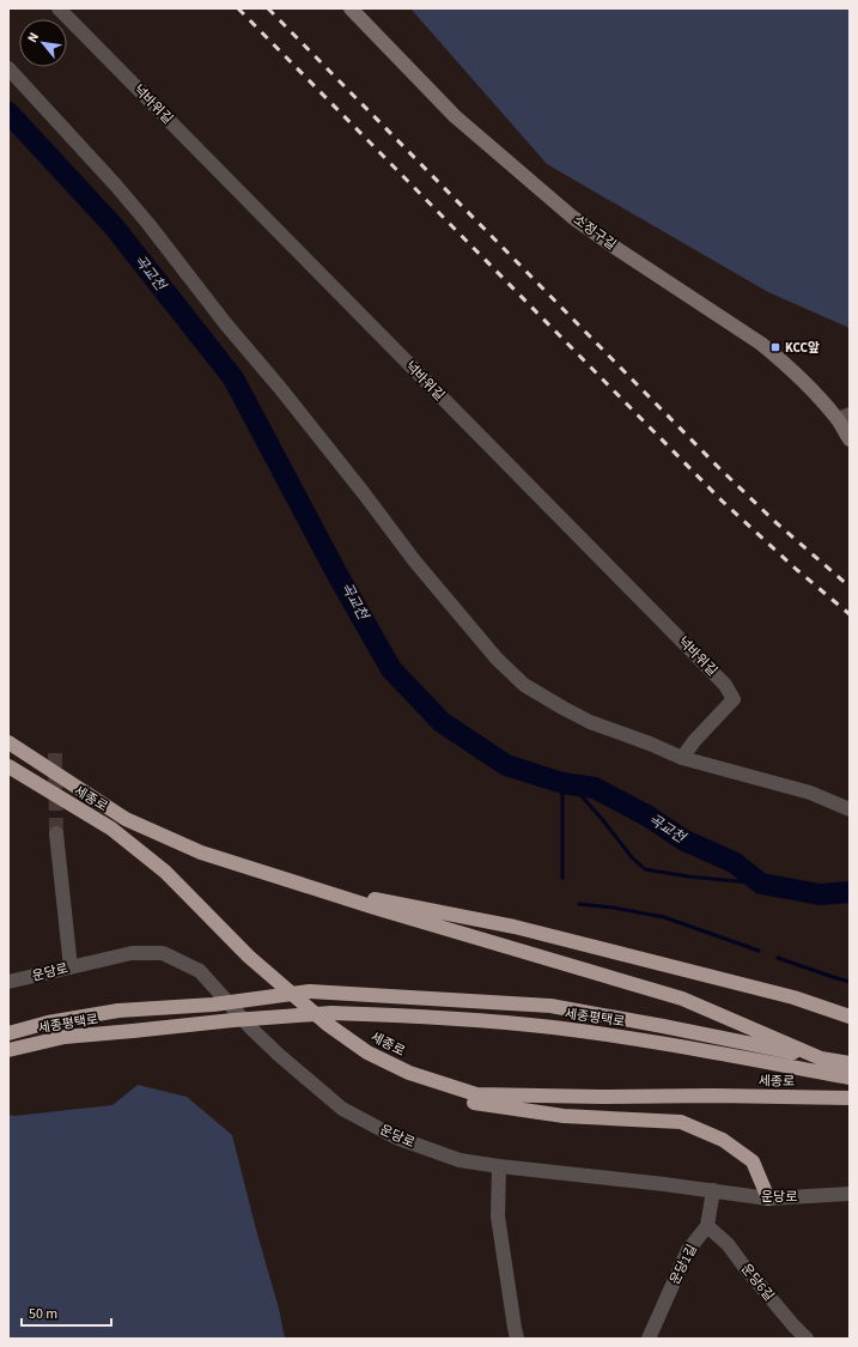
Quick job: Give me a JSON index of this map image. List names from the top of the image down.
{
  "streets": {
    "highway": ["세종로", "세종평택로"],
    "street": [
      "넉바위길",
      "소정구길",
      "운당로",
      "운당1길",
      "운당6길"
    ]
  },
  "crossings": [
    ["세종로", "세종평택로"],
    ["운당1길", "운당6길"]
  ],
  "water": ["곡교천"],
  "places": {
    "transit": ["KCC앞"]
  },
  "scale_bar": "50 m",
  "north": "top left"
}
